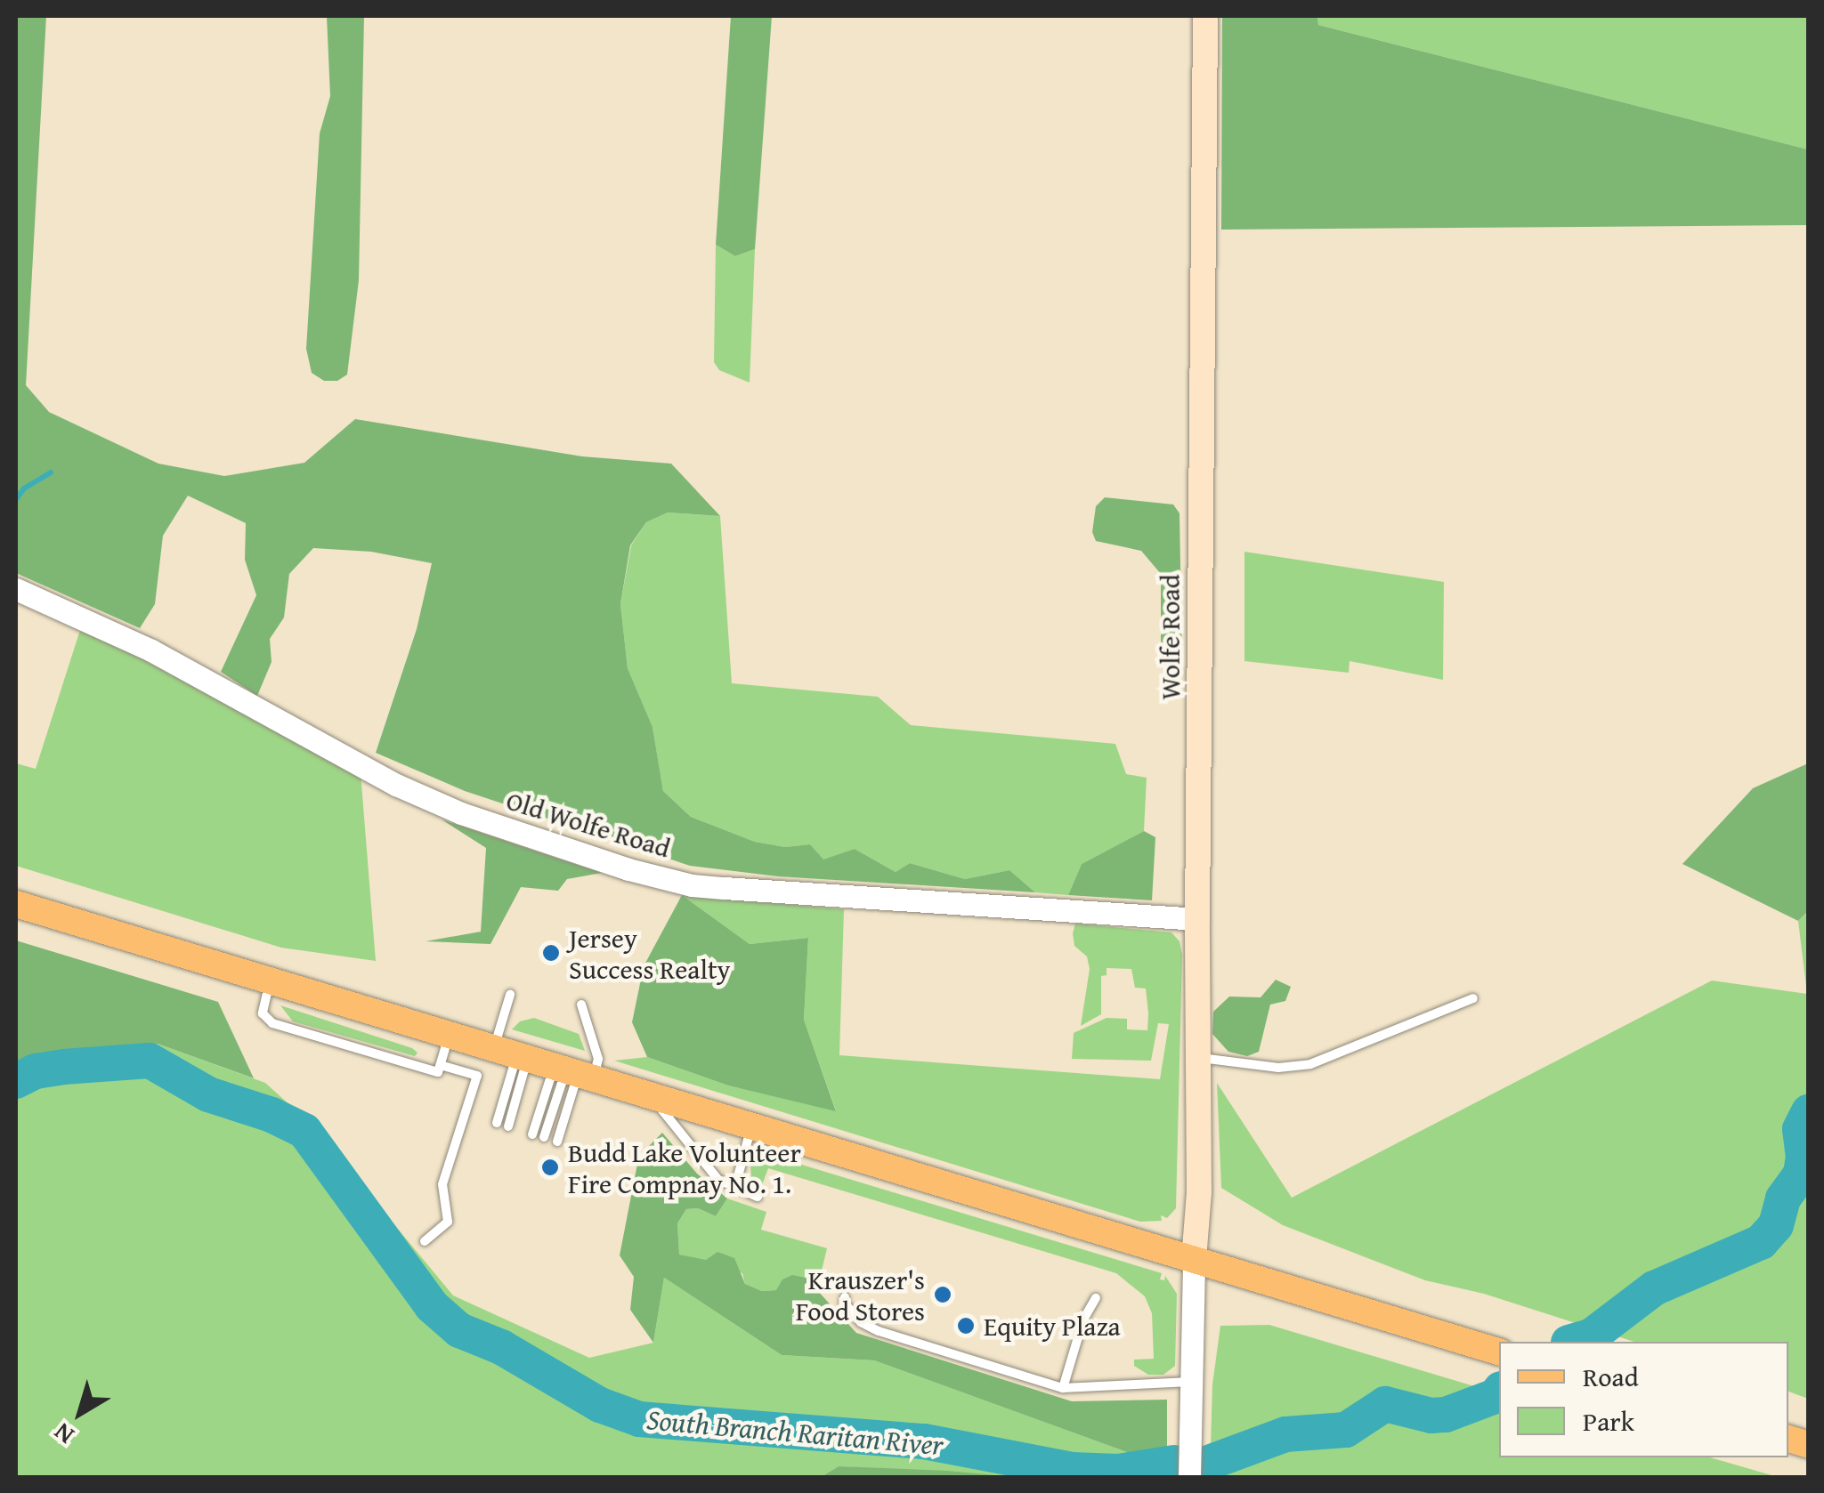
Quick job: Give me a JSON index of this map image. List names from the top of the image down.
{
  "streets": {
    "main road": ["Wolfe Road"],
    "street": ["Old Wolfe Road"]
  },
  "crossings": [
    ["Wolfe Road", "Old Wolfe Road"]
  ],
  "water": ["South Branch Raritan River"],
  "places": [
    "Jersey Success Realty",
    "Budd Lake Volunteer Fire Compnay No. 1.",
    "Krauszer's Food Stores",
    "Equity Plaza"
  ],
  "legend": ["Road", "Park"],
  "north": "bottom left"
}
